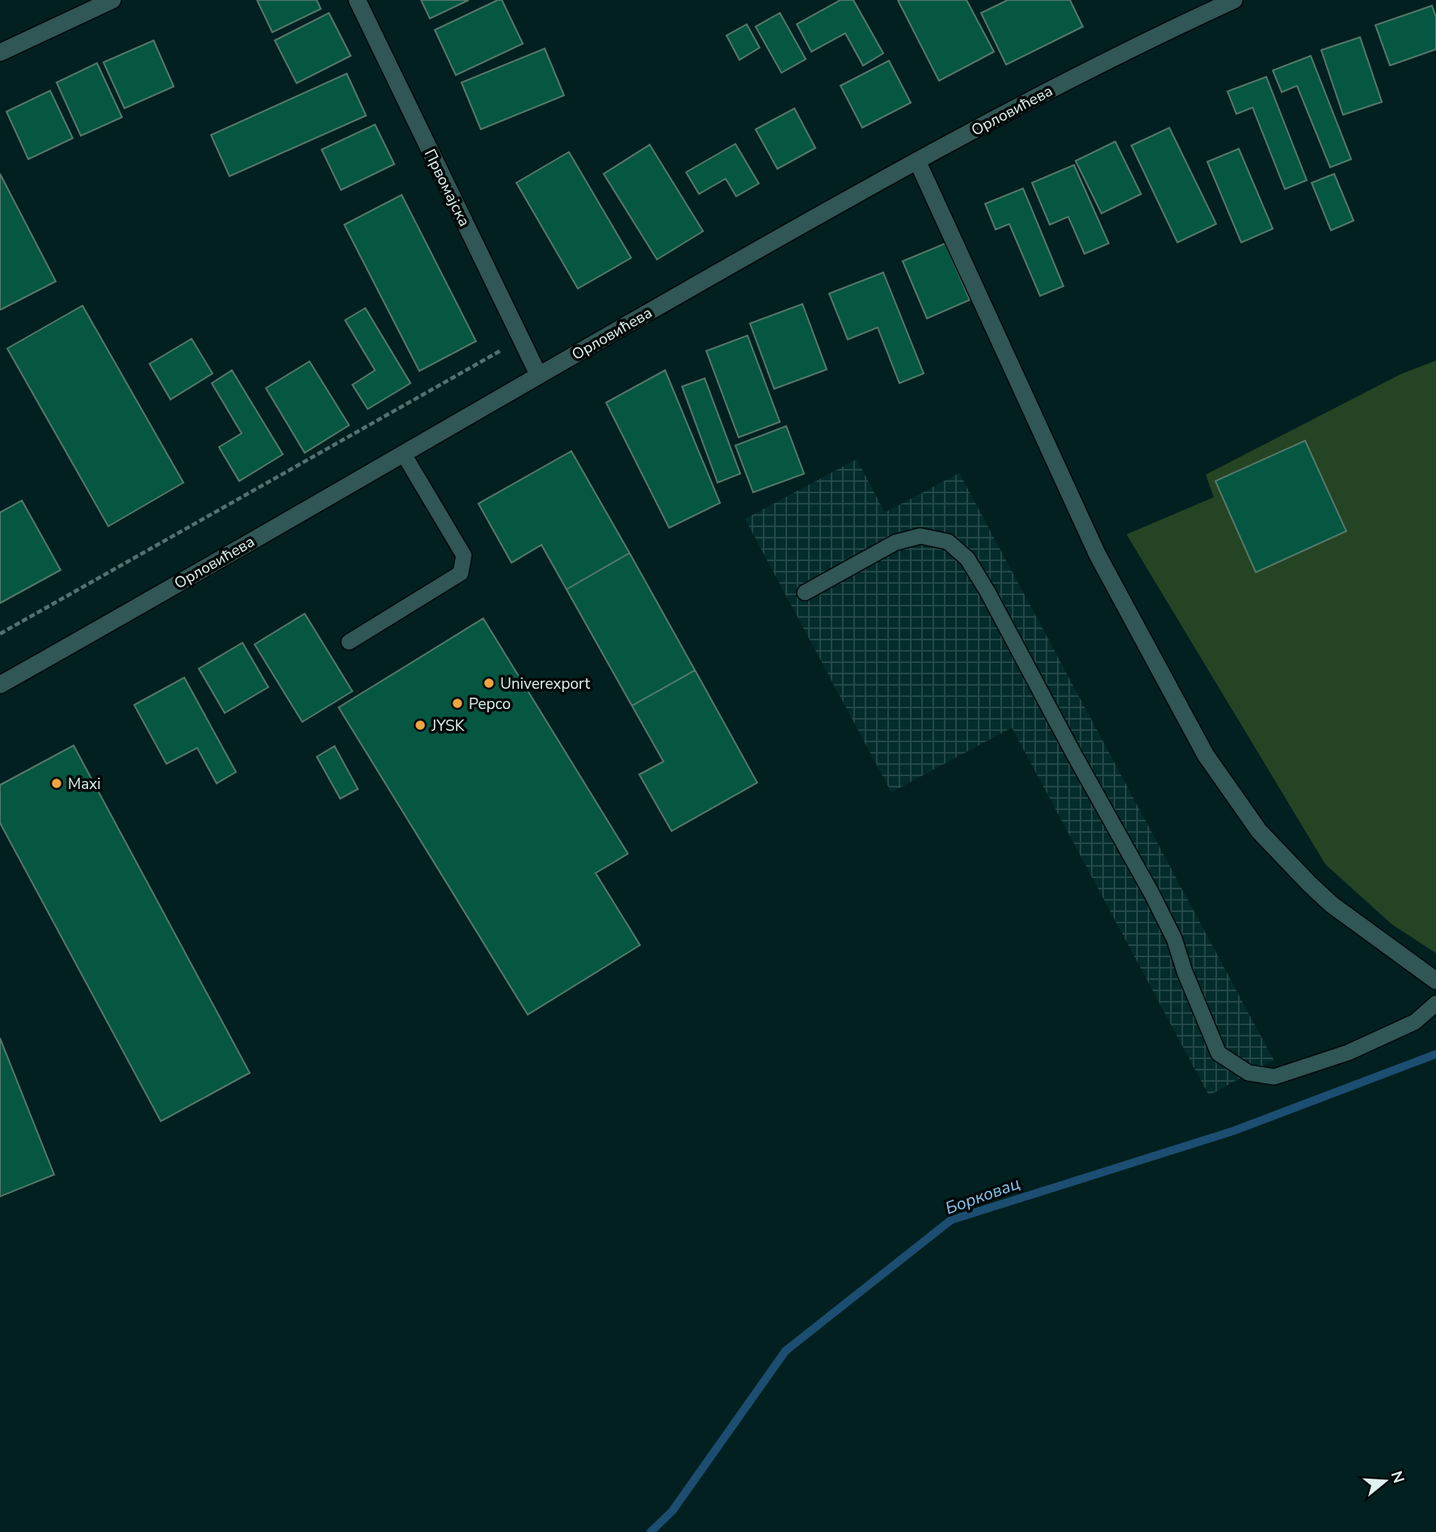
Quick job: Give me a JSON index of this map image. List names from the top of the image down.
{
  "streets": {
    "street": ["Орловићева", "Првомајска"]
  },
  "crossings": [
    ["Орловићева", "Првомајска"]
  ],
  "water": ["Борковац"],
  "places": [
    "Univerexport",
    "Pepco",
    "JYSK",
    "Maxi"
  ],
  "north": "right"
}
